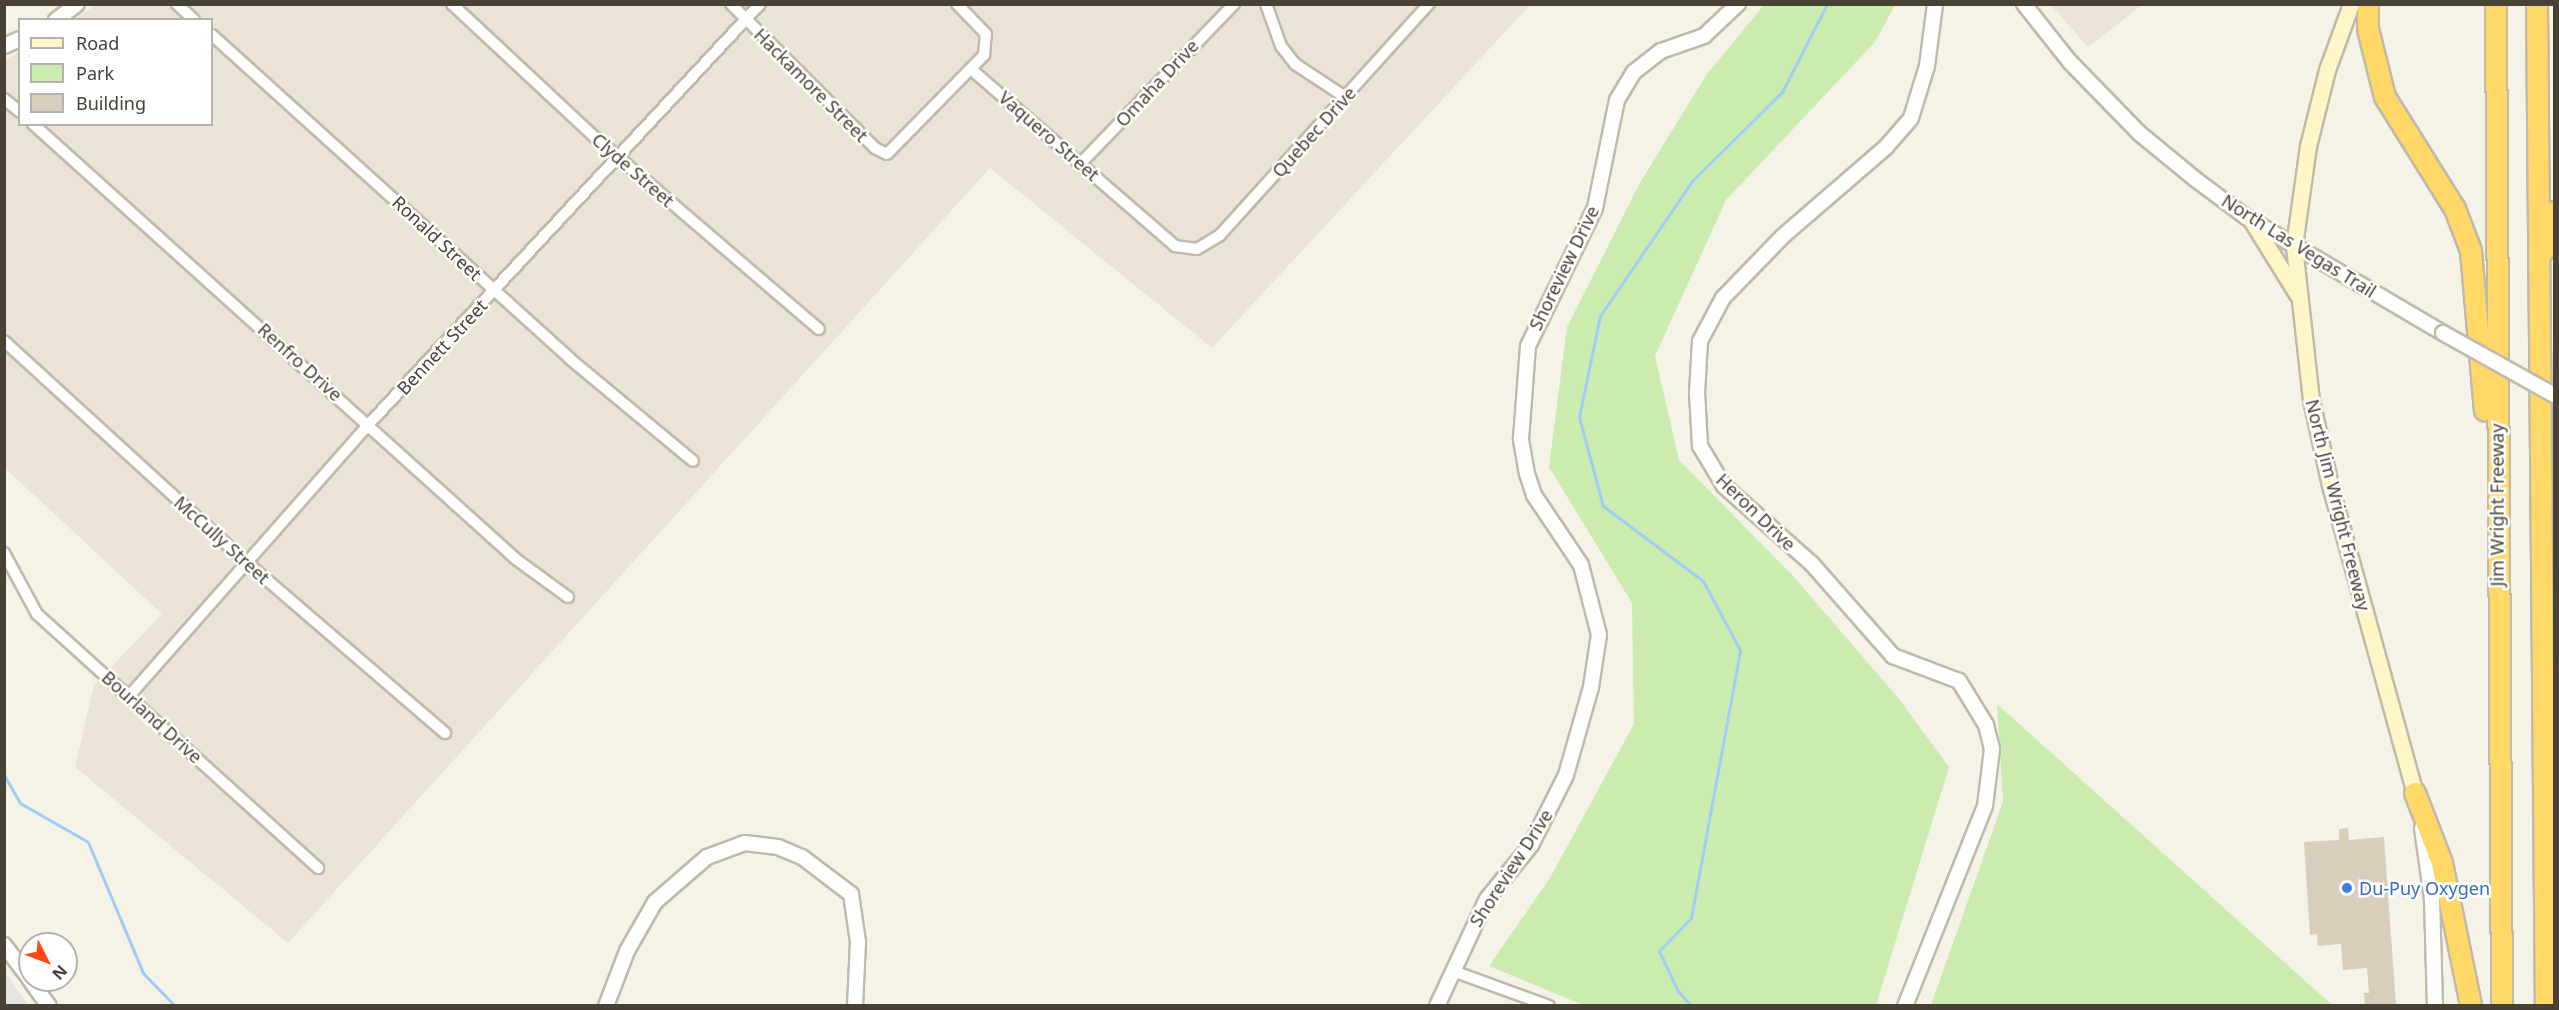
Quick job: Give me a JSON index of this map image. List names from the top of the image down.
{
  "streets": {
    "highway": ["Jim Wright Freeway"],
    "main road": ["North Jim Wright Freeway"],
    "street": [
      "Omaha Drive",
      "Hackamore Street",
      "Quebec Drive",
      "Vaquero Street",
      "Clyde Street",
      "Ronald Street",
      "North Las Vegas Trail",
      "Shoreview Drive",
      "Bennett Street",
      "Renfro Drive",
      "Heron Drive",
      "McCully Street",
      "Bourland Drive"
    ]
  },
  "crossings": [
    ["Omaha Drive", "Vaquero Street"],
    ["Hackamore Street", "Vaquero Street"],
    ["Hackamore Street", "Bennett Street"],
    ["Quebec Drive", "Vaquero Street"],
    ["Clyde Street", "Bennett Street"],
    ["Ronald Street", "Bennett Street"],
    ["North Las Vegas Trail", "North Jim Wright Freeway"],
    ["Bennett Street", "Renfro Drive"],
    ["Bennett Street", "McCully Street"],
    ["Bennett Street", "Bourland Drive"]
  ],
  "places": ["Du-Puy Oxygen"],
  "legend": ["Road", "Park", "Building"],
  "north": "bottom right"
}
